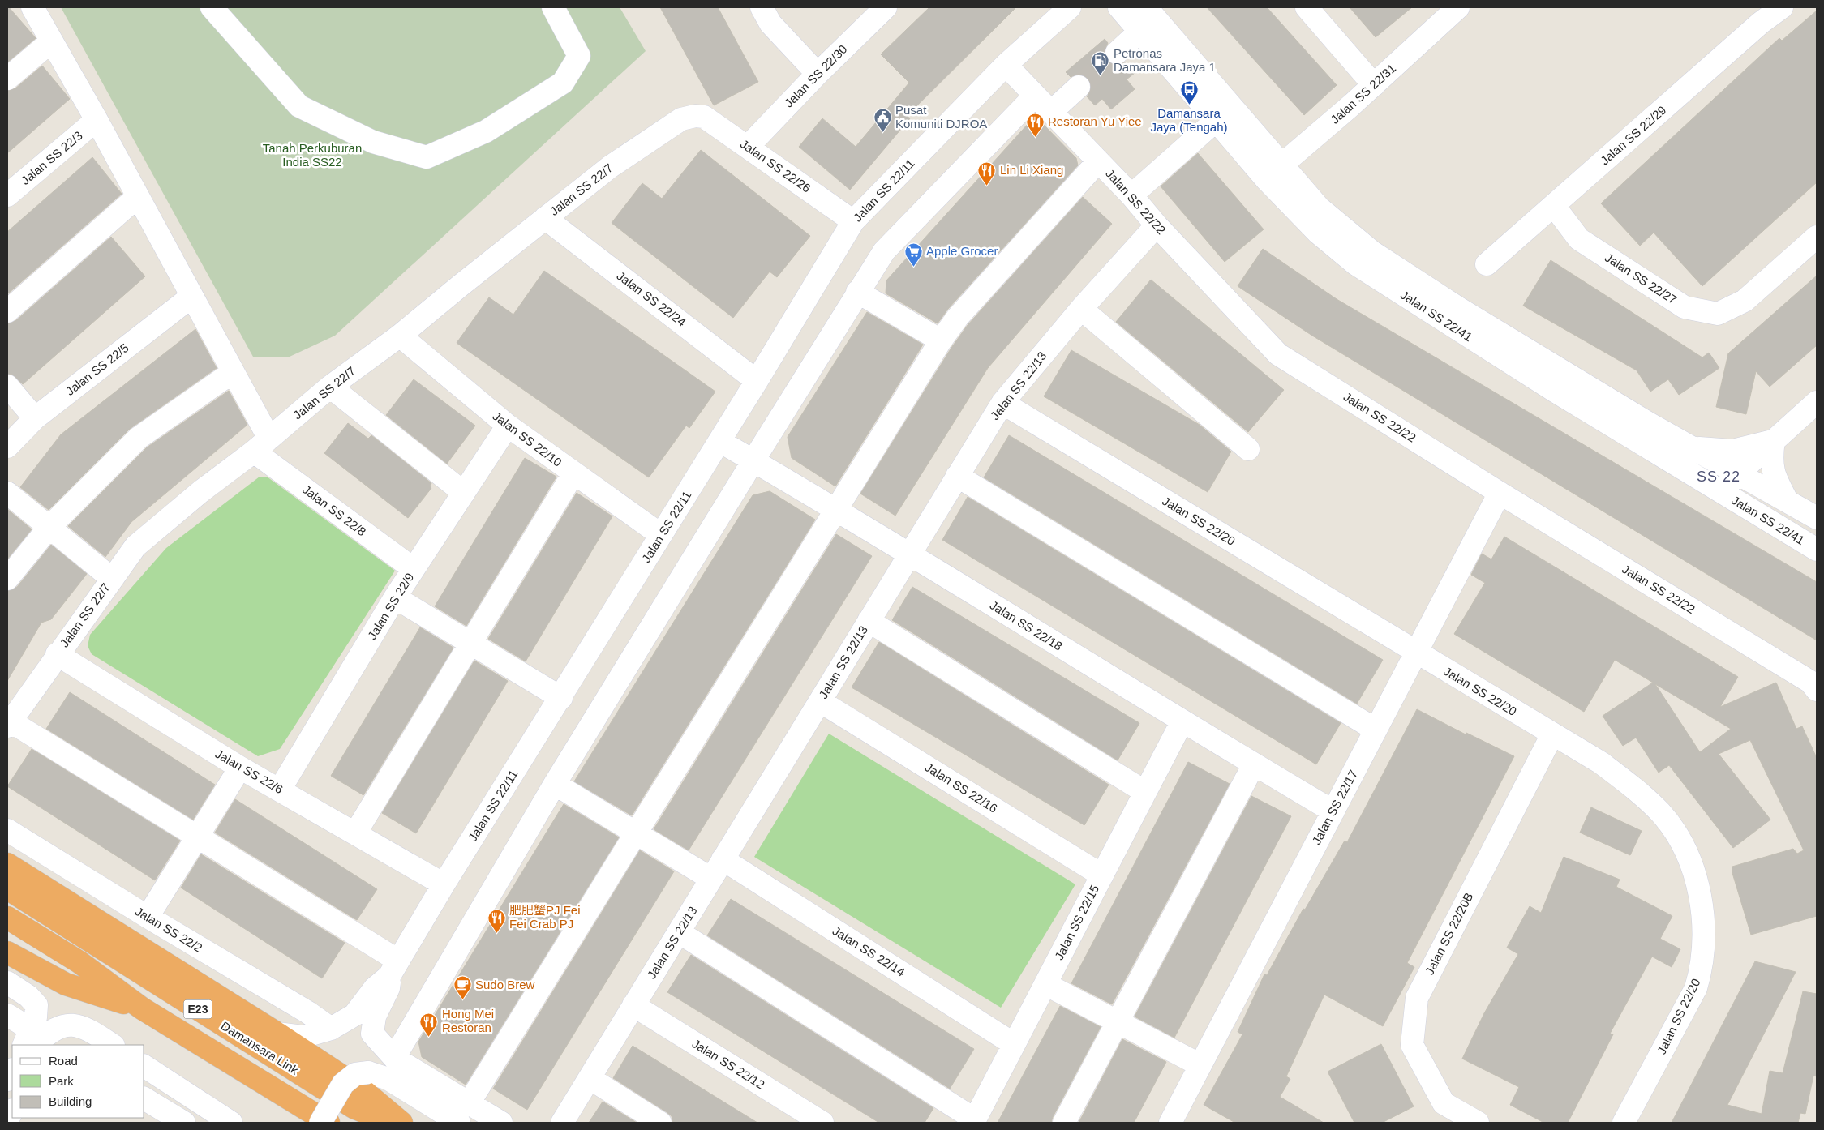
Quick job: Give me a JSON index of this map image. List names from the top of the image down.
{
  "streets": {
    "highway": ["E23", "Damansara Link"],
    "street": [
      "Jalan SS 22/30",
      "Jalan SS 22/31",
      "Jalan SS 22/29",
      "Jalan SS 22/3",
      "Jalan SS 22/26",
      "Jalan SS 22/7",
      "Jalan SS 22/11",
      "Jalan SS 22/22",
      "Jalan SS 22/27",
      "Jalan SS 22/24",
      "Jalan SS 22/41",
      "Jalan SS 22/5",
      "Jalan SS 22/13",
      "Jalan SS 22/10",
      "Jalan SS 22/8",
      "Jalan SS 22/20",
      "Jalan SS 22/9",
      "Jalan SS 22/18",
      "Jalan SS 22/6",
      "Jalan SS 22/16",
      "Jalan SS 22/17",
      "Jalan SS 22/15",
      "Jalan SS 22/2",
      "Jalan SS 22/20B",
      "Jalan SS 22/14",
      "Jalan SS 22/12"
    ]
  },
  "crossings": [
    ["Jalan SS 22/30", "Jalan SS 22/26"],
    ["Jalan SS 22/31", "Jalan SS 22/41"],
    ["Jalan SS 22/29", "Jalan SS 22/27"],
    ["Jalan SS 22/26", "Jalan SS 22/7"],
    ["Jalan SS 22/26", "Jalan SS 22/11"],
    ["Jalan SS 22/7", "Jalan SS 22/24"],
    ["Jalan SS 22/7", "Jalan SS 22/10"],
    ["Jalan SS 22/7", "Jalan SS 22/8"],
    ["Jalan SS 22/7", "Jalan SS 22/6"],
    ["Jalan SS 22/11", "Jalan SS 22/22"],
    ["Jalan SS 22/11", "Jalan SS 22/24"],
    ["Jalan SS 22/11", "Jalan SS 22/10"],
    ["Jalan SS 22/11", "Jalan SS 22/18"],
    ["Jalan SS 22/11", "Jalan SS 22/6"],
    ["Jalan SS 22/11", "Jalan SS 22/2"],
    ["Jalan SS 22/22", "Jalan SS 22/13"],
    ["Jalan SS 22/22", "Jalan SS 22/17"],
    ["Jalan SS 22/13", "Jalan SS 22/20"],
    ["Jalan SS 22/13", "Jalan SS 22/18"],
    ["Jalan SS 22/13", "Jalan SS 22/16"],
    ["Jalan SS 22/13", "Jalan SS 22/14"],
    ["Jalan SS 22/13", "Jalan SS 22/12"],
    ["Jalan SS 22/10", "Jalan SS 22/9"],
    ["Jalan SS 22/8", "Jalan SS 22/9"],
    ["Jalan SS 22/20", "Jalan SS 22/17"],
    ["Jalan SS 22/20", "Jalan SS 22/20B"],
    ["Jalan SS 22/9", "Jalan SS 22/6"],
    ["Jalan SS 22/18", "Jalan SS 22/17"],
    ["Jalan SS 22/18", "Jalan SS 22/15"],
    ["Jalan SS 22/16", "Jalan SS 22/15"],
    ["Jalan SS 22/15", "Jalan SS 22/14"]
  ],
  "districts": ["SS 22"],
  "parks": ["Tanah Perkuburan India SS22"],
  "places": {
    "fuel station": ["Petronas Damansara Jaya 1"],
    "bus stop": ["Damansara Jaya (Tengah)"],
    "public building": ["Pusat Komuniti DJROA"],
    "restaurant": [
      "Restoran Yu Yiee",
      "Lin Li Xiang",
      "肥肥蟹PJ Fei Fei Crab PJ",
      "Hong Mei Restoran"
    ],
    "supermarket": ["Apple Grocer"],
    "cafe": ["Sudo Brew"]
  },
  "legend": ["Road", "Park", "Building"]
}
